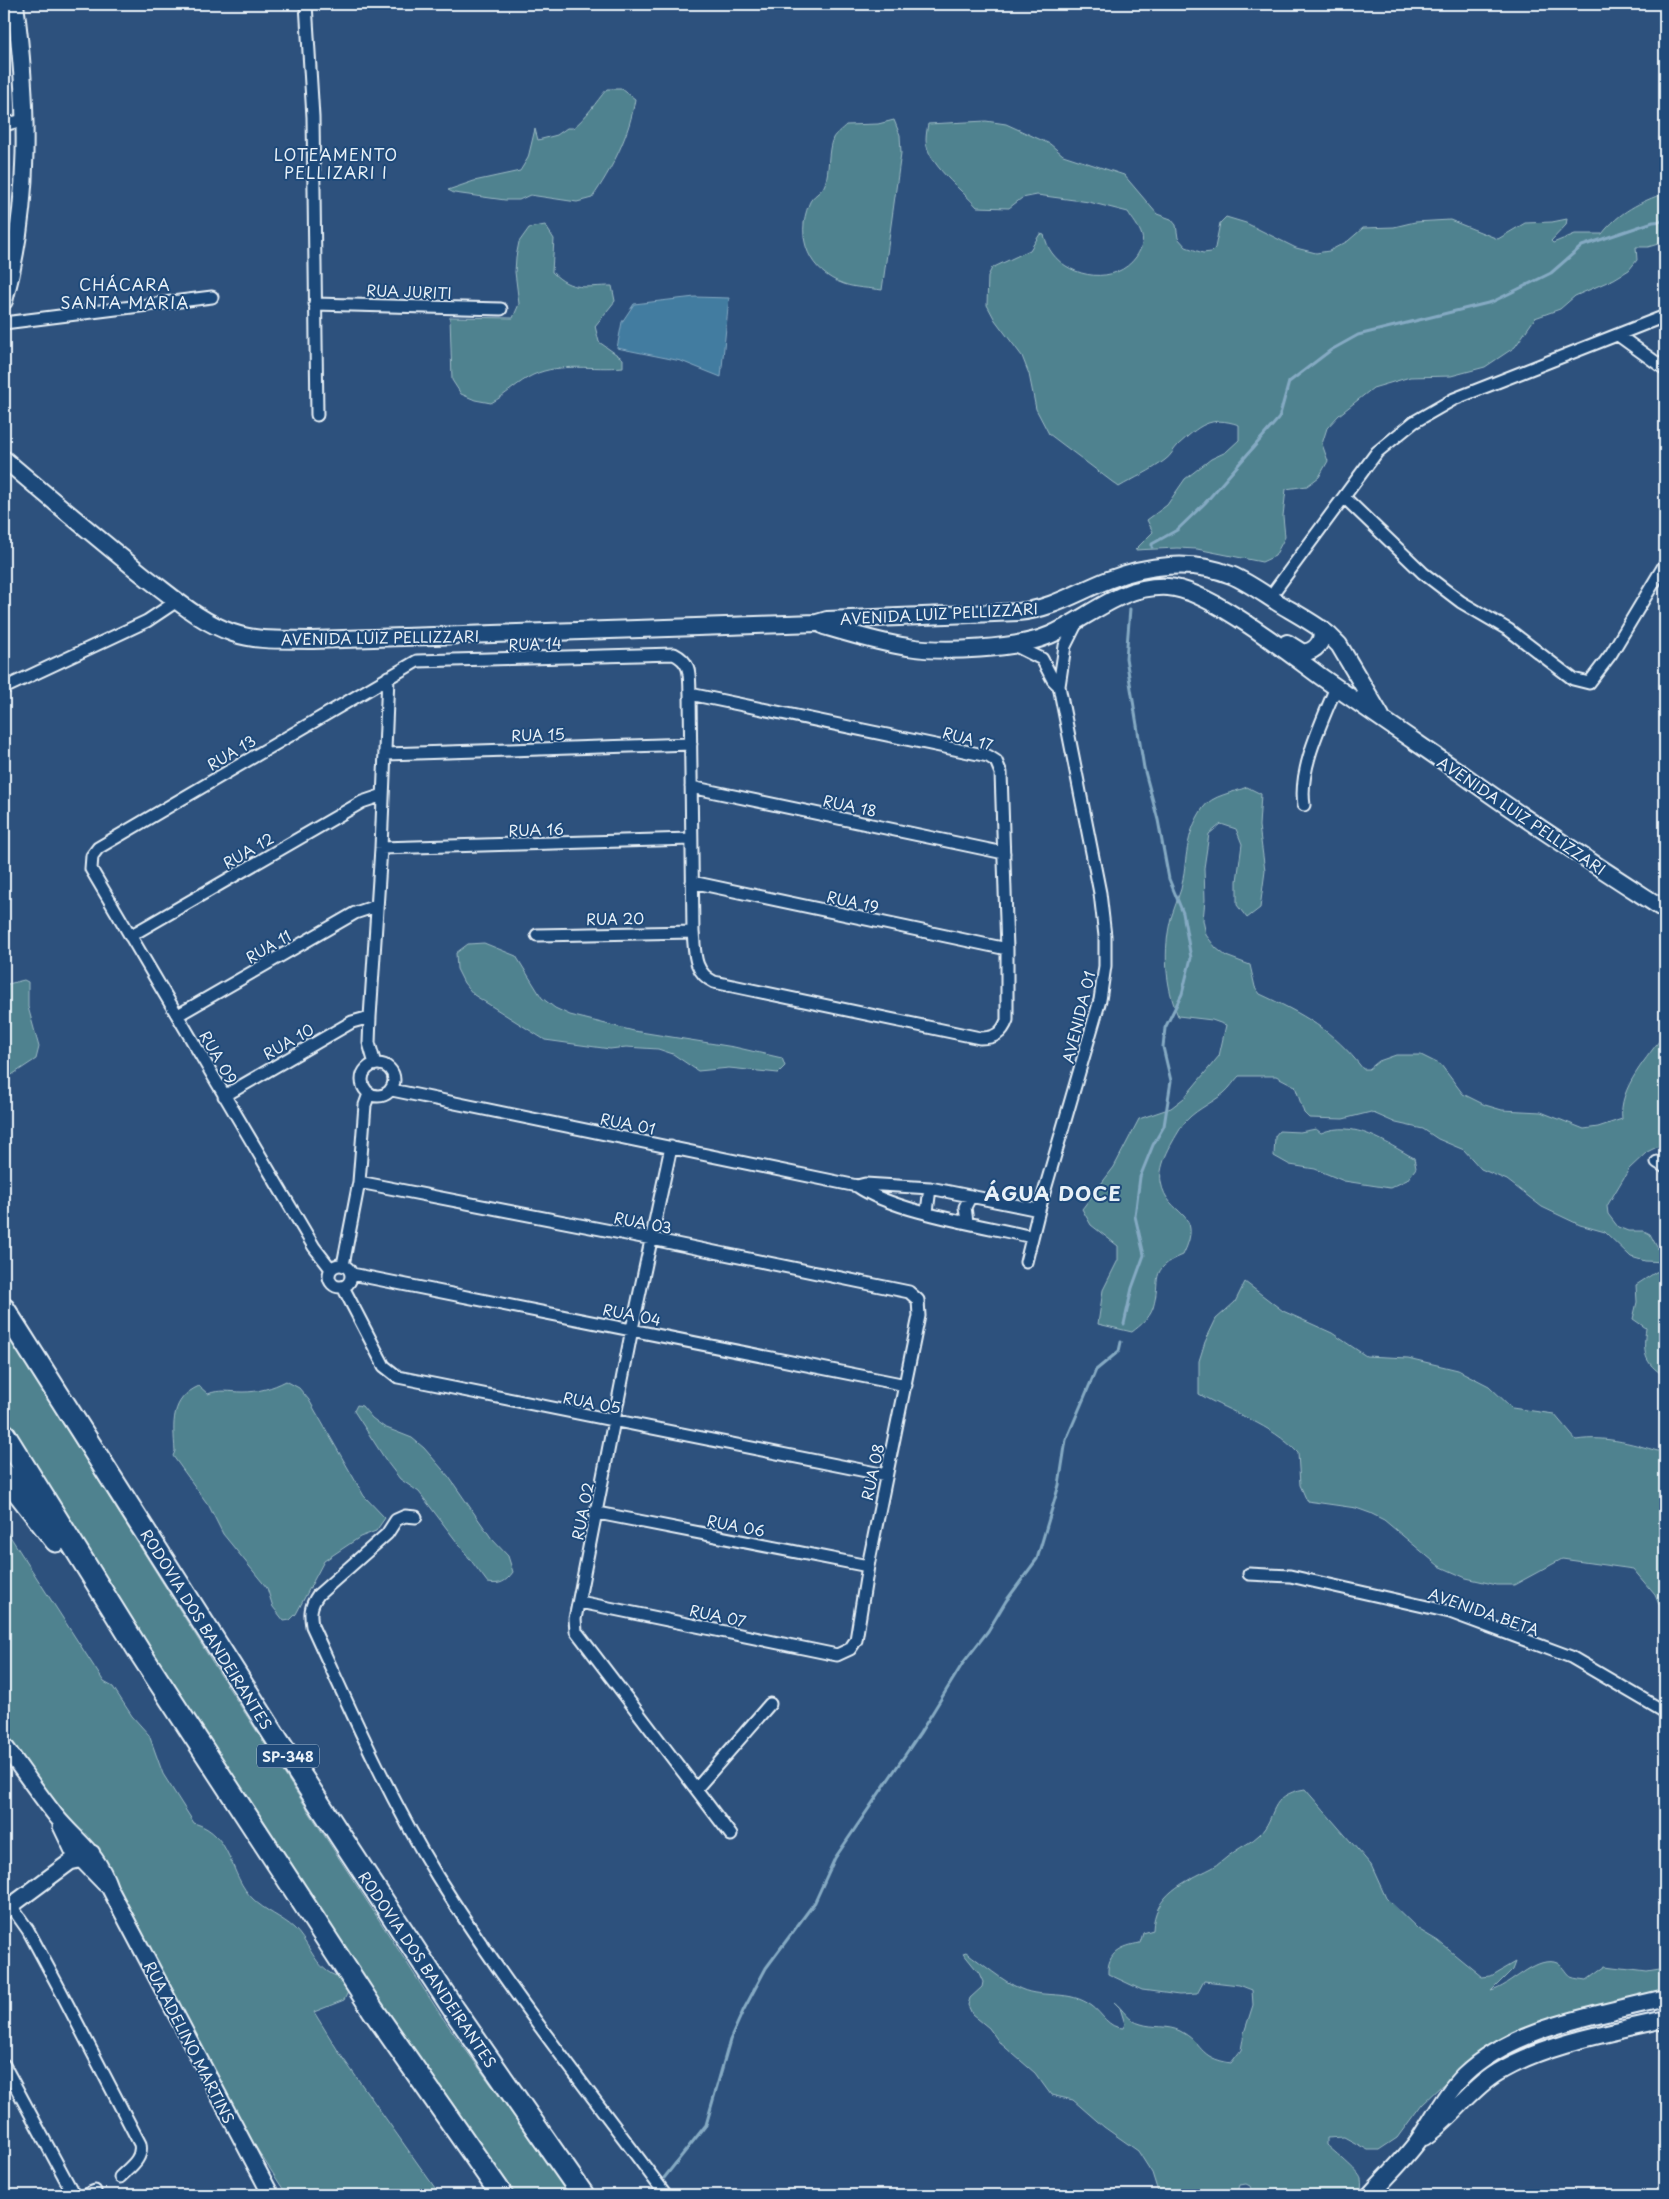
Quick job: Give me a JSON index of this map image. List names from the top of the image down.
{
  "streets": {
    "highway": ["RODOVIA DOS BANDEIRANTES", "SP-348"],
    "main road": ["AVENIDA LUIZ PELLIZZARI"],
    "street": [
      "RUA JURITI",
      "RUA 14",
      "RUA 15",
      "RUA 17",
      "RUA 13",
      "RUA 18",
      "RUA 16",
      "RUA 12",
      "RUA 19",
      "RUA 20",
      "RUA 11",
      "AVENIDA 01",
      "RUA 10",
      "RUA 09",
      "RUA 01",
      "RUA 03",
      "RUA 04",
      "RUA 05",
      "RUA 08",
      "RUA 02",
      "RUA 06",
      "AVENIDA BETA",
      "RUA 07",
      "RUA ADELINO MARTINS"
    ]
  },
  "crossings": [
    ["AVENIDA LUIZ PELLIZZARI", "AVENIDA 01"],
    ["RUA 14", "RUA 17"],
    ["RUA 14", "RUA 13"],
    ["RUA 17", "RUA 18"],
    ["RUA 17", "RUA 19"],
    ["RUA 17", "RUA 20"],
    ["RUA 13", "RUA 09"],
    ["RUA 12", "RUA 09"],
    ["RUA 11", "RUA 09"],
    ["RUA 10", "RUA 09"],
    ["RUA 09", "RUA 04"],
    ["RUA 09", "RUA 05"],
    ["RUA 01", "RUA 02"],
    ["RUA 03", "RUA 08"],
    ["RUA 03", "RUA 02"],
    ["RUA 04", "RUA 05"],
    ["RUA 04", "RUA 08"],
    ["RUA 04", "RUA 02"],
    ["RUA 05", "RUA 08"],
    ["RUA 05", "RUA 02"],
    ["RUA 08", "RUA 06"],
    ["RUA 08", "RUA 07"],
    ["RUA 02", "RUA 06"],
    ["RUA 02", "RUA 07"]
  ],
  "districts": ["LOTEAMENTO PELLIZARI I", "CHÁCARA SANTA MARIA", "ÁGUA DOCE"]
}
